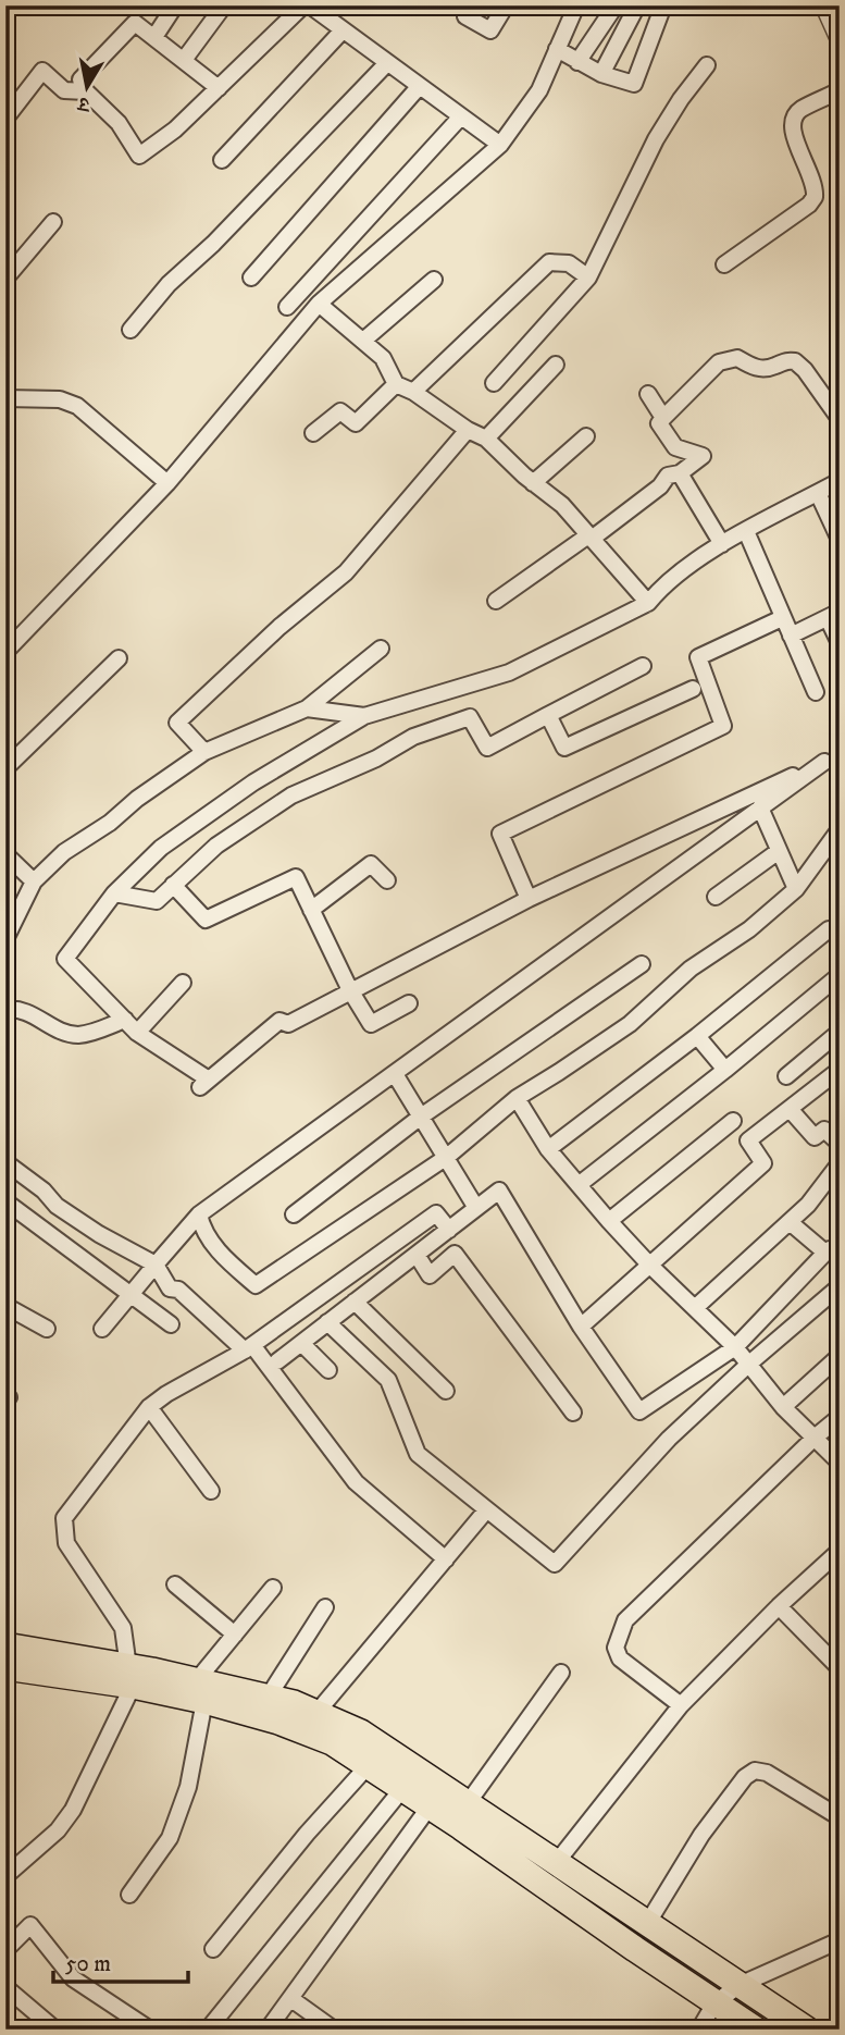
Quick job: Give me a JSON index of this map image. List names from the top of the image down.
{
  "scale_bar": "50 m",
  "north": "bottom"
}
